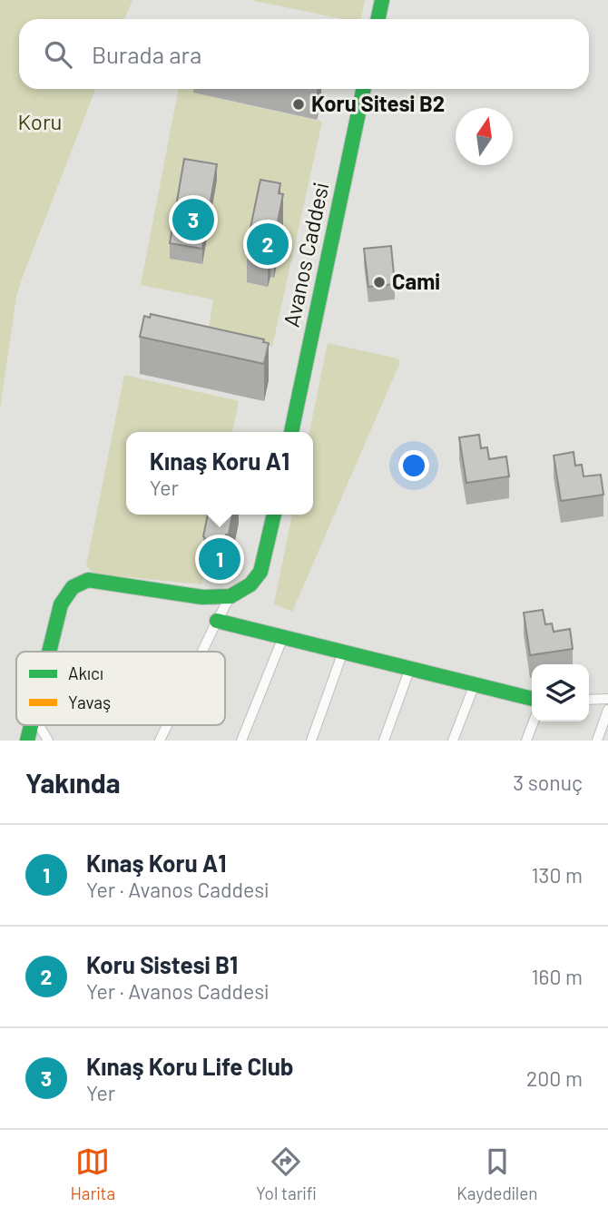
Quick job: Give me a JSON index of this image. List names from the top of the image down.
{
  "streets": {
    "street": ["Avanos Caddesi"]
  },
  "parks": ["Koru"],
  "places": ["Koru Sitesi B2", "Cami"],
  "legend": ["Akıcı", "Yavaş"],
  "north": "top",
  "page": {
    "search": "Burada ara",
    "pins": ["3", "2", "1"],
    "popup": ["Kınaş Koru A1", "Yer"],
    "heading": ["Yakında", "3 sonuç"],
    "list": [
      {
        "mark": "1",
        "name": "Kınaş Koru A1",
        "note": "Yer · Avanos Caddesi",
        "value": "130 m"
      },
      {
        "mark": "2",
        "name": "Koru Sistesi B1",
        "note": "Yer · Avanos Caddesi",
        "value": "160 m"
      },
      {
        "mark": "3",
        "name": "Kınaş Koru Life Club",
        "note": "Yer",
        "value": "200 m"
      }
    ],
    "nav": ["Harita", "Yol tarifi", "Kaydedilen"]
  }
}
